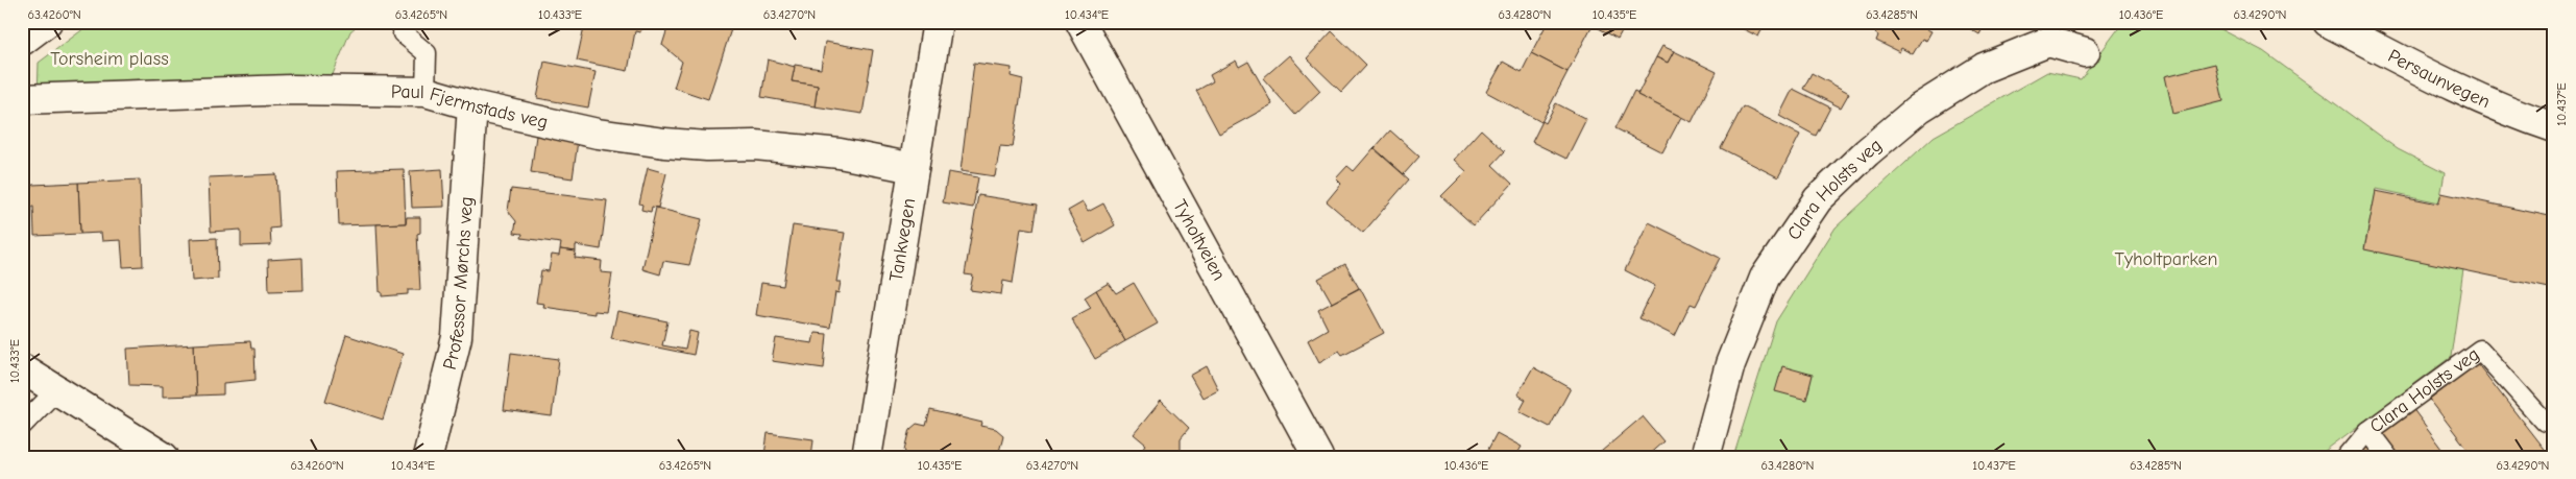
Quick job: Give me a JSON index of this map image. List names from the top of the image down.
{
  "streets": {
    "street": [
      "Persaunvegen",
      "Paul Fjermstads veg",
      "Clara Holsts veg",
      "Tankvegen",
      "Tyholtveien",
      "Professor Mørchs veg"
    ]
  },
  "crossings": [
    ["Paul Fjermstads veg", "Tankvegen"],
    ["Paul Fjermstads veg", "Professor Mørchs veg"]
  ],
  "parks": ["Torsheim plass", "Tyholtparken"],
  "coordinates": [
    "63.4260°N",
    "63.4265°N",
    "10.433°E",
    "63.4270°N",
    "10.434°E",
    "63.4280°N",
    "10.435°E",
    "63.4285°N",
    "10.436°E",
    "63.4290°N",
    "10.437°E"
  ]
}
